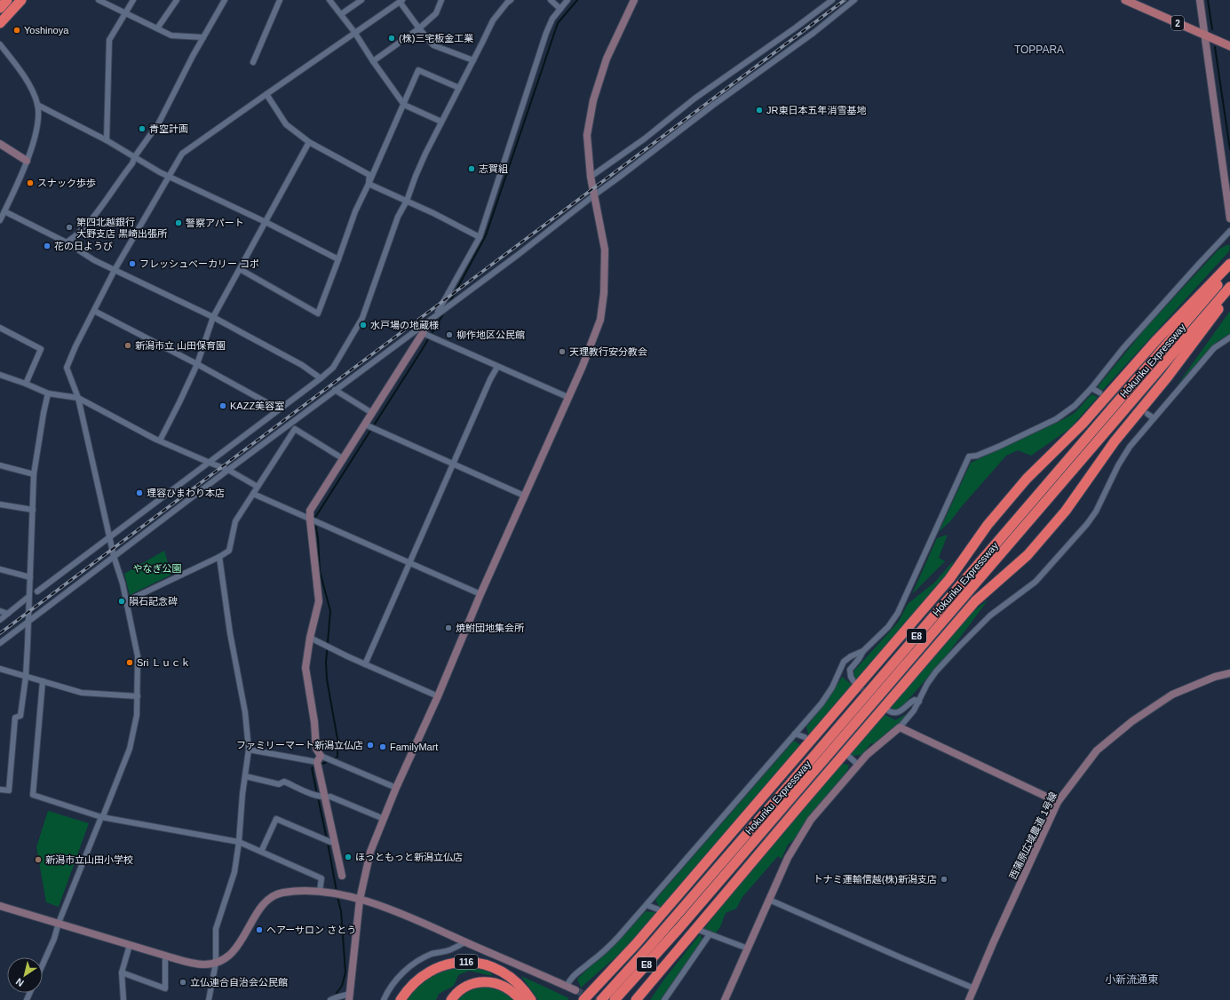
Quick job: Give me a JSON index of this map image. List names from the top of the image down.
{
  "streets": {
    "highway": ["Hokuriku Expressway", "E8", "116"],
    "main road": ["2"],
    "street": ["西蒲原広域農道 1号線"]
  },
  "districts": ["TOPPARA", "小新流通東"],
  "parks": ["やなぎ公園"],
  "places": [
    "Yoshinoya",
    "(株)三宅板金工業",
    "JR東日本五年消雪基地",
    "青空計画",
    "志賀組",
    "スナック歩歩",
    "警察アパート",
    "第四北越銀行 大野支店 黒崎出張所",
    "花の日ようび",
    "フレッシュベーカリー コポ",
    "水戸場の地蔵様",
    "柳作地区公民館",
    "新潟市立 山田保育園",
    "天理教行安分教会",
    "KAZZ美容室",
    "理容ひまわり本店",
    "隕石記念碑",
    "焼鮒団地集会所",
    "Sri Ｌｕｃｋ",
    "ファミリーマート新潟立仏店",
    "FamilyMart",
    "ほっともっと新潟立仏店",
    "新潟市立山田小学校",
    "トナミ運輸信越(株)新潟支店",
    "ヘアーサロン さとう",
    "立仏連合自治会公民館"
  ],
  "north": "bottom left"
}
